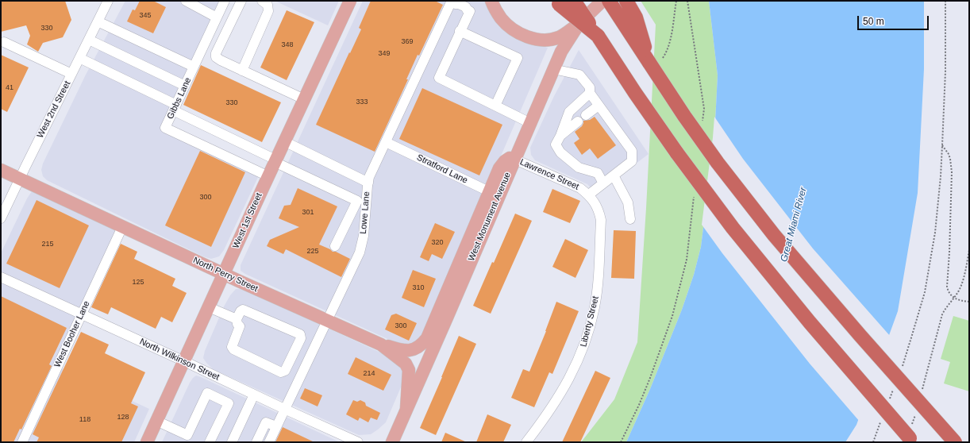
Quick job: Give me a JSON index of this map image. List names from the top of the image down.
{
  "streets": {
    "main road": ["West Monument Avenue", "West 1st Street", "North Perry Street"],
    "street": [
      "Gibbs Lane",
      "West 2nd Street",
      "Stratford Lane",
      "Lawrence Street",
      "Lowe Lane",
      "Liberty Street",
      "West Booher Lane",
      "North Wilkinson Street"
    ]
  },
  "crossings": [
    ["Gibbs Lane", "West 1st Street"],
    ["West 2nd Street", "North Perry Street"],
    ["Stratford Lane", "Lowe Lane"],
    ["Stratford Lane", "West Monument Avenue"],
    ["Lawrence Street", "West Monument Avenue"],
    ["Lawrence Street", "Liberty Street"],
    ["Lowe Lane", "North Perry Street"],
    ["Lowe Lane", "North Wilkinson Street"],
    ["West Monument Avenue", "North Perry Street"],
    ["West 1st Street", "North Perry Street"],
    ["West 1st Street", "North Wilkinson Street"],
    ["North Perry Street", "West Booher Lane"],
    ["West Booher Lane", "North Wilkinson Street"]
  ],
  "water": ["Great Miami River"],
  "house_numbers": [
    "345",
    "330",
    "369",
    "348",
    "349",
    "41",
    "333",
    "330",
    "300",
    "301",
    "320",
    "215",
    "225",
    "125",
    "310",
    "300",
    "214",
    "128",
    "118"
  ],
  "scale_bar": "50 m"
}
